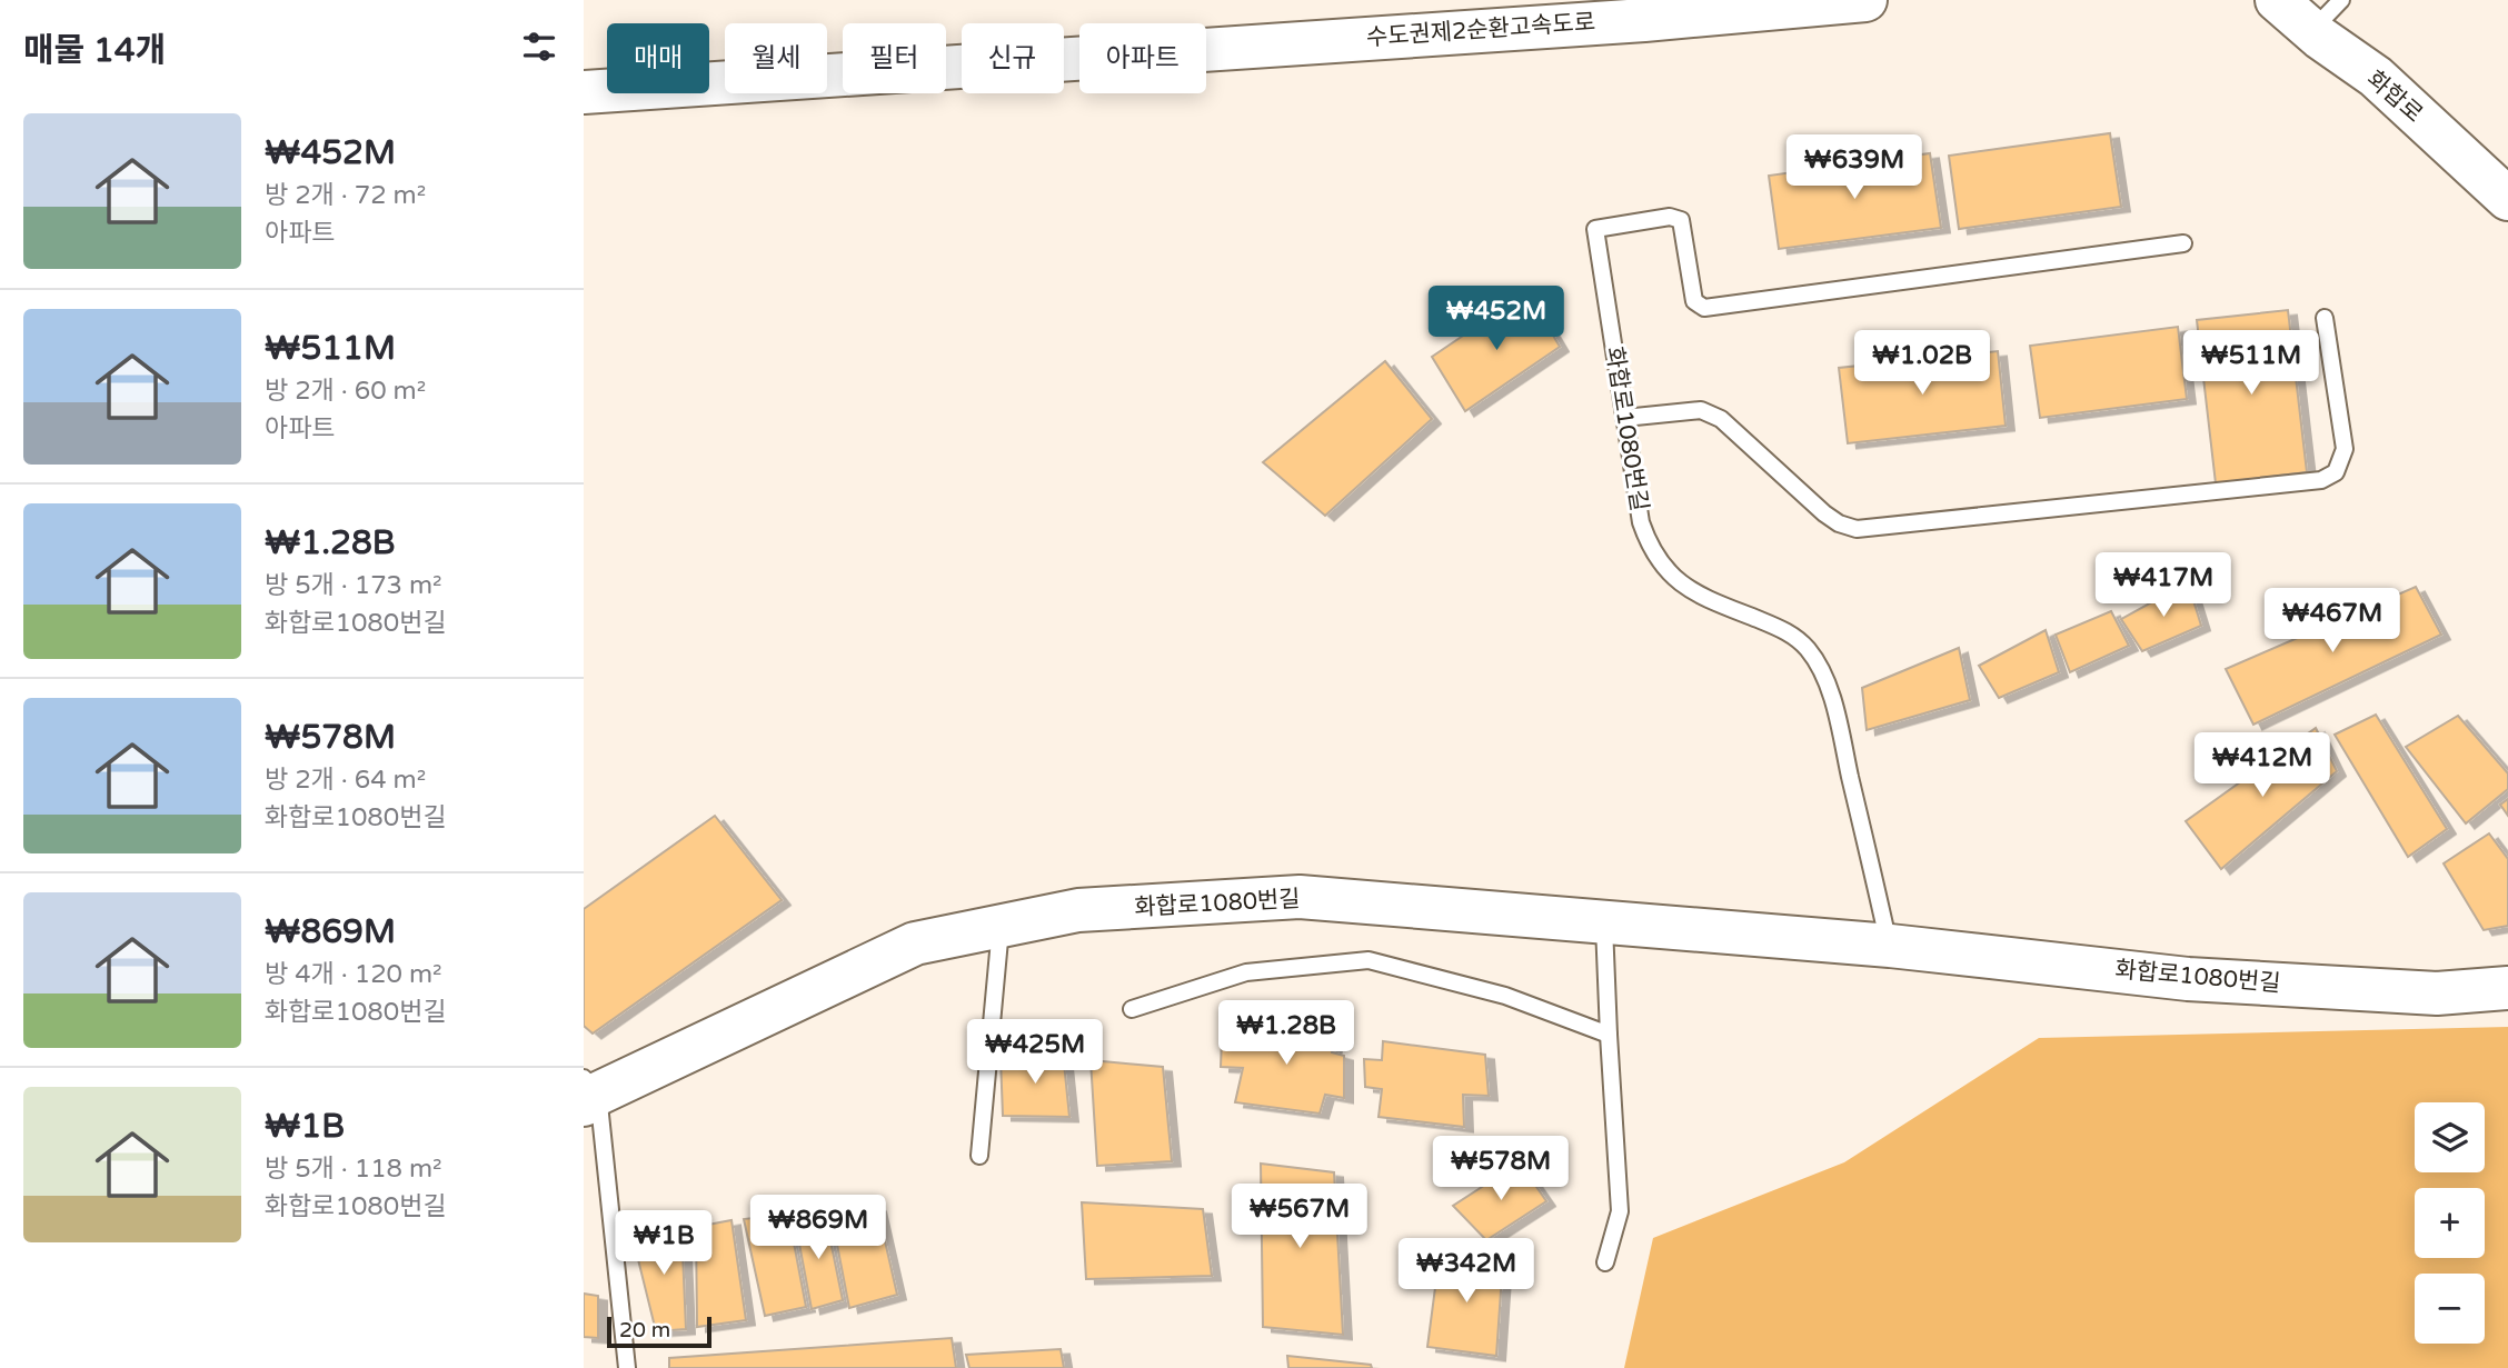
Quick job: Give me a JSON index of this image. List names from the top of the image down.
{
  "streets": {
    "main road": ["수도권제2순환고속도로", "화합로", "화합로1080번길"]
  },
  "scale_bar": "20 m",
  "page": {
    "heading": "매물 14개",
    "chip": [
      "매매",
      "월세",
      "필터",
      "신규",
      "아파트"
    ],
    "list": [
      {
        "name": "₩452M",
        "note": "방 2개 · 72 m² · 아파트"
      },
      {
        "name": "₩511M",
        "note": "방 2개 · 60 m² · 아파트"
      },
      {
        "name": "₩1.28B",
        "note": "방 5개 · 173 m² · 화합로1080번길"
      },
      {
        "name": "₩578M",
        "note": "방 2개 · 64 m² · 화합로1080번길"
      },
      {
        "name": "₩869M",
        "note": "방 4개 · 120 m² · 화합로1080번길"
      },
      {
        "name": "₩1B",
        "note": "방 5개 · 118 m² · 화합로1080번길"
      }
    ],
    "price": [
      "₩639M",
      "₩452M",
      "₩1.02B",
      "₩511M",
      "₩417M",
      "₩467M",
      "₩412M",
      "₩1.28B",
      "₩425M",
      "₩578M",
      "₩567M",
      "₩869M",
      "₩1B",
      "₩342M"
    ],
    "map_buttons": ["+", "−"],
    "scale": "20 m"
  }
}
